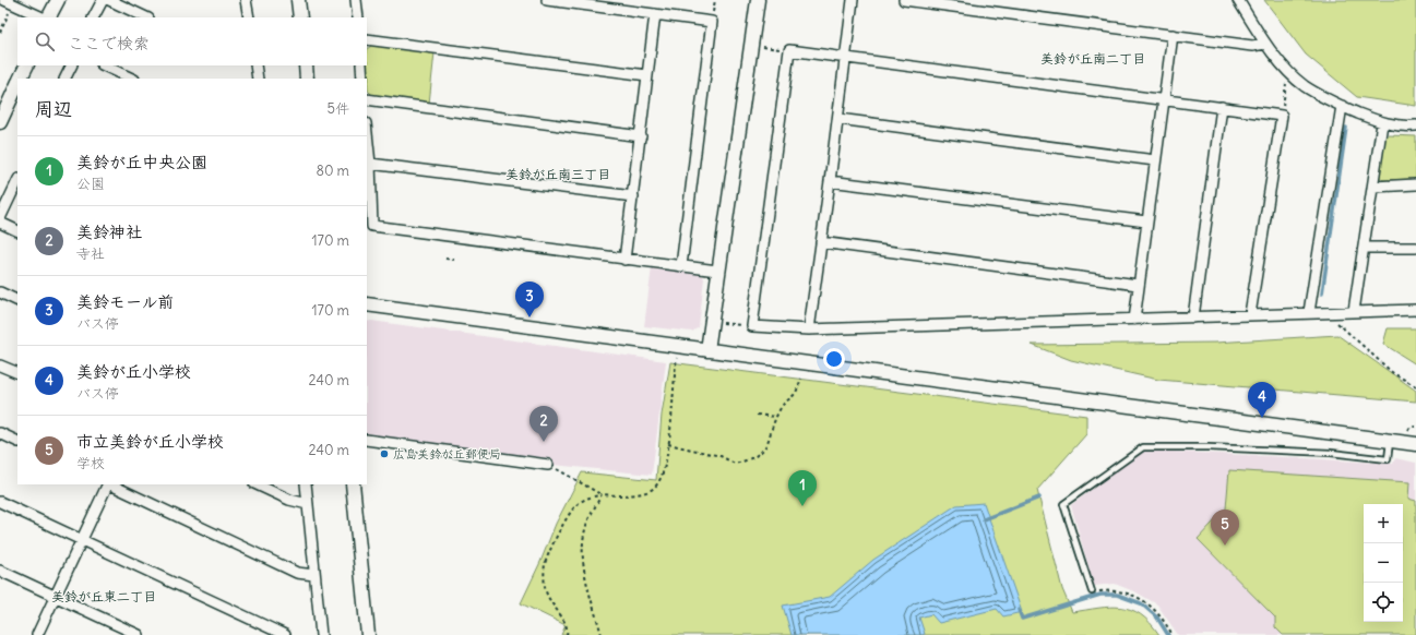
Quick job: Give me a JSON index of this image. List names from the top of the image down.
{
  "districts": ["美鈴が丘南二丁目", "美鈴が丘南三丁目", "美鈴が丘東二丁目"],
  "places": ["広島美鈴が丘郵便局"],
  "page": {
    "search": "ここで検索",
    "heading": ["周辺", "5件"],
    "list": [
      {
        "mark": "1",
        "name": "美鈴が丘中央公園",
        "note": "公園",
        "value": "80 m"
      },
      {
        "mark": "2",
        "name": "美鈴神社",
        "note": "寺社",
        "value": "170 m"
      },
      {
        "mark": "3",
        "name": "美鈴モール前",
        "note": "バス停",
        "value": "170 m"
      },
      {
        "mark": "4",
        "name": "美鈴が丘小学校",
        "note": "バス停",
        "value": "240 m"
      },
      {
        "mark": "5",
        "name": "市立美鈴が丘小学校",
        "note": "学校",
        "value": "240 m"
      }
    ],
    "pins": [
      "3",
      "4",
      "2",
      "1",
      "5"
    ],
    "map_buttons": ["+", "−"]
  }
}
